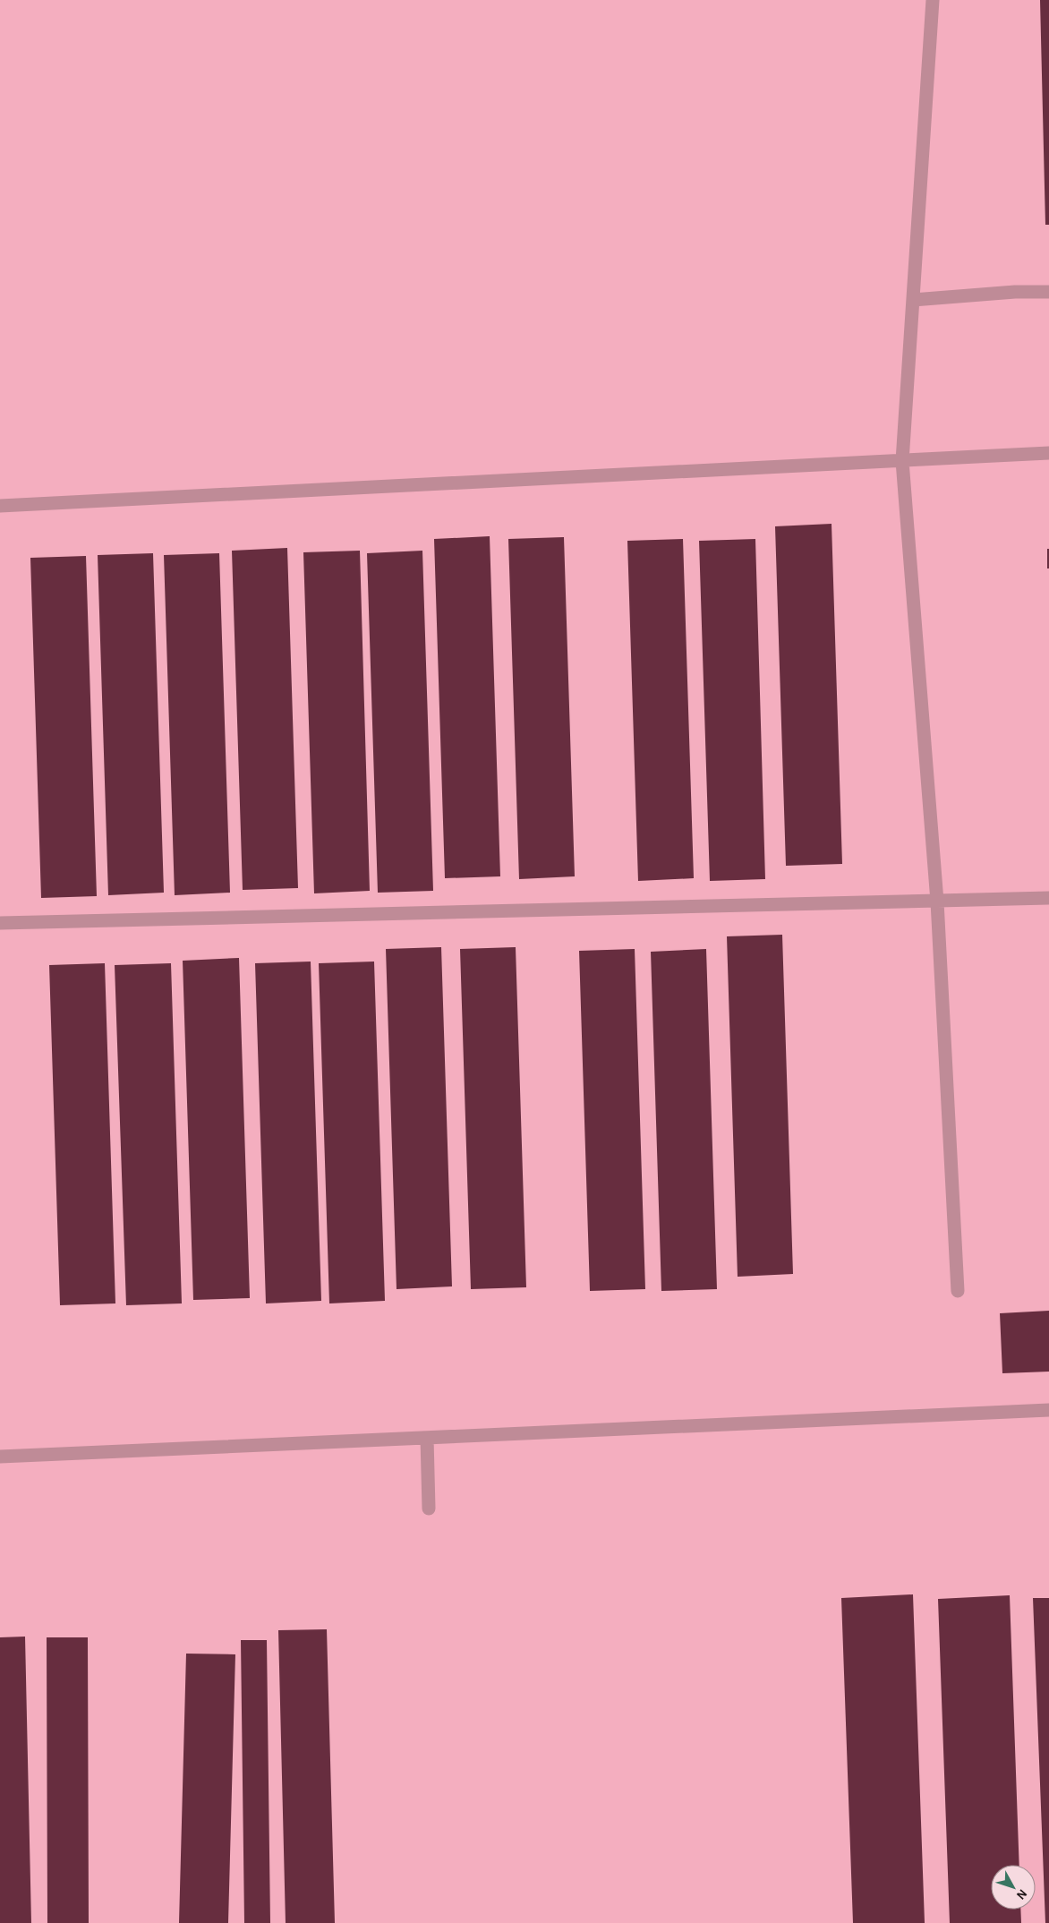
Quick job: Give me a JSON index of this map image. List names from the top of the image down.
{
  "north": "bottom right"
}
